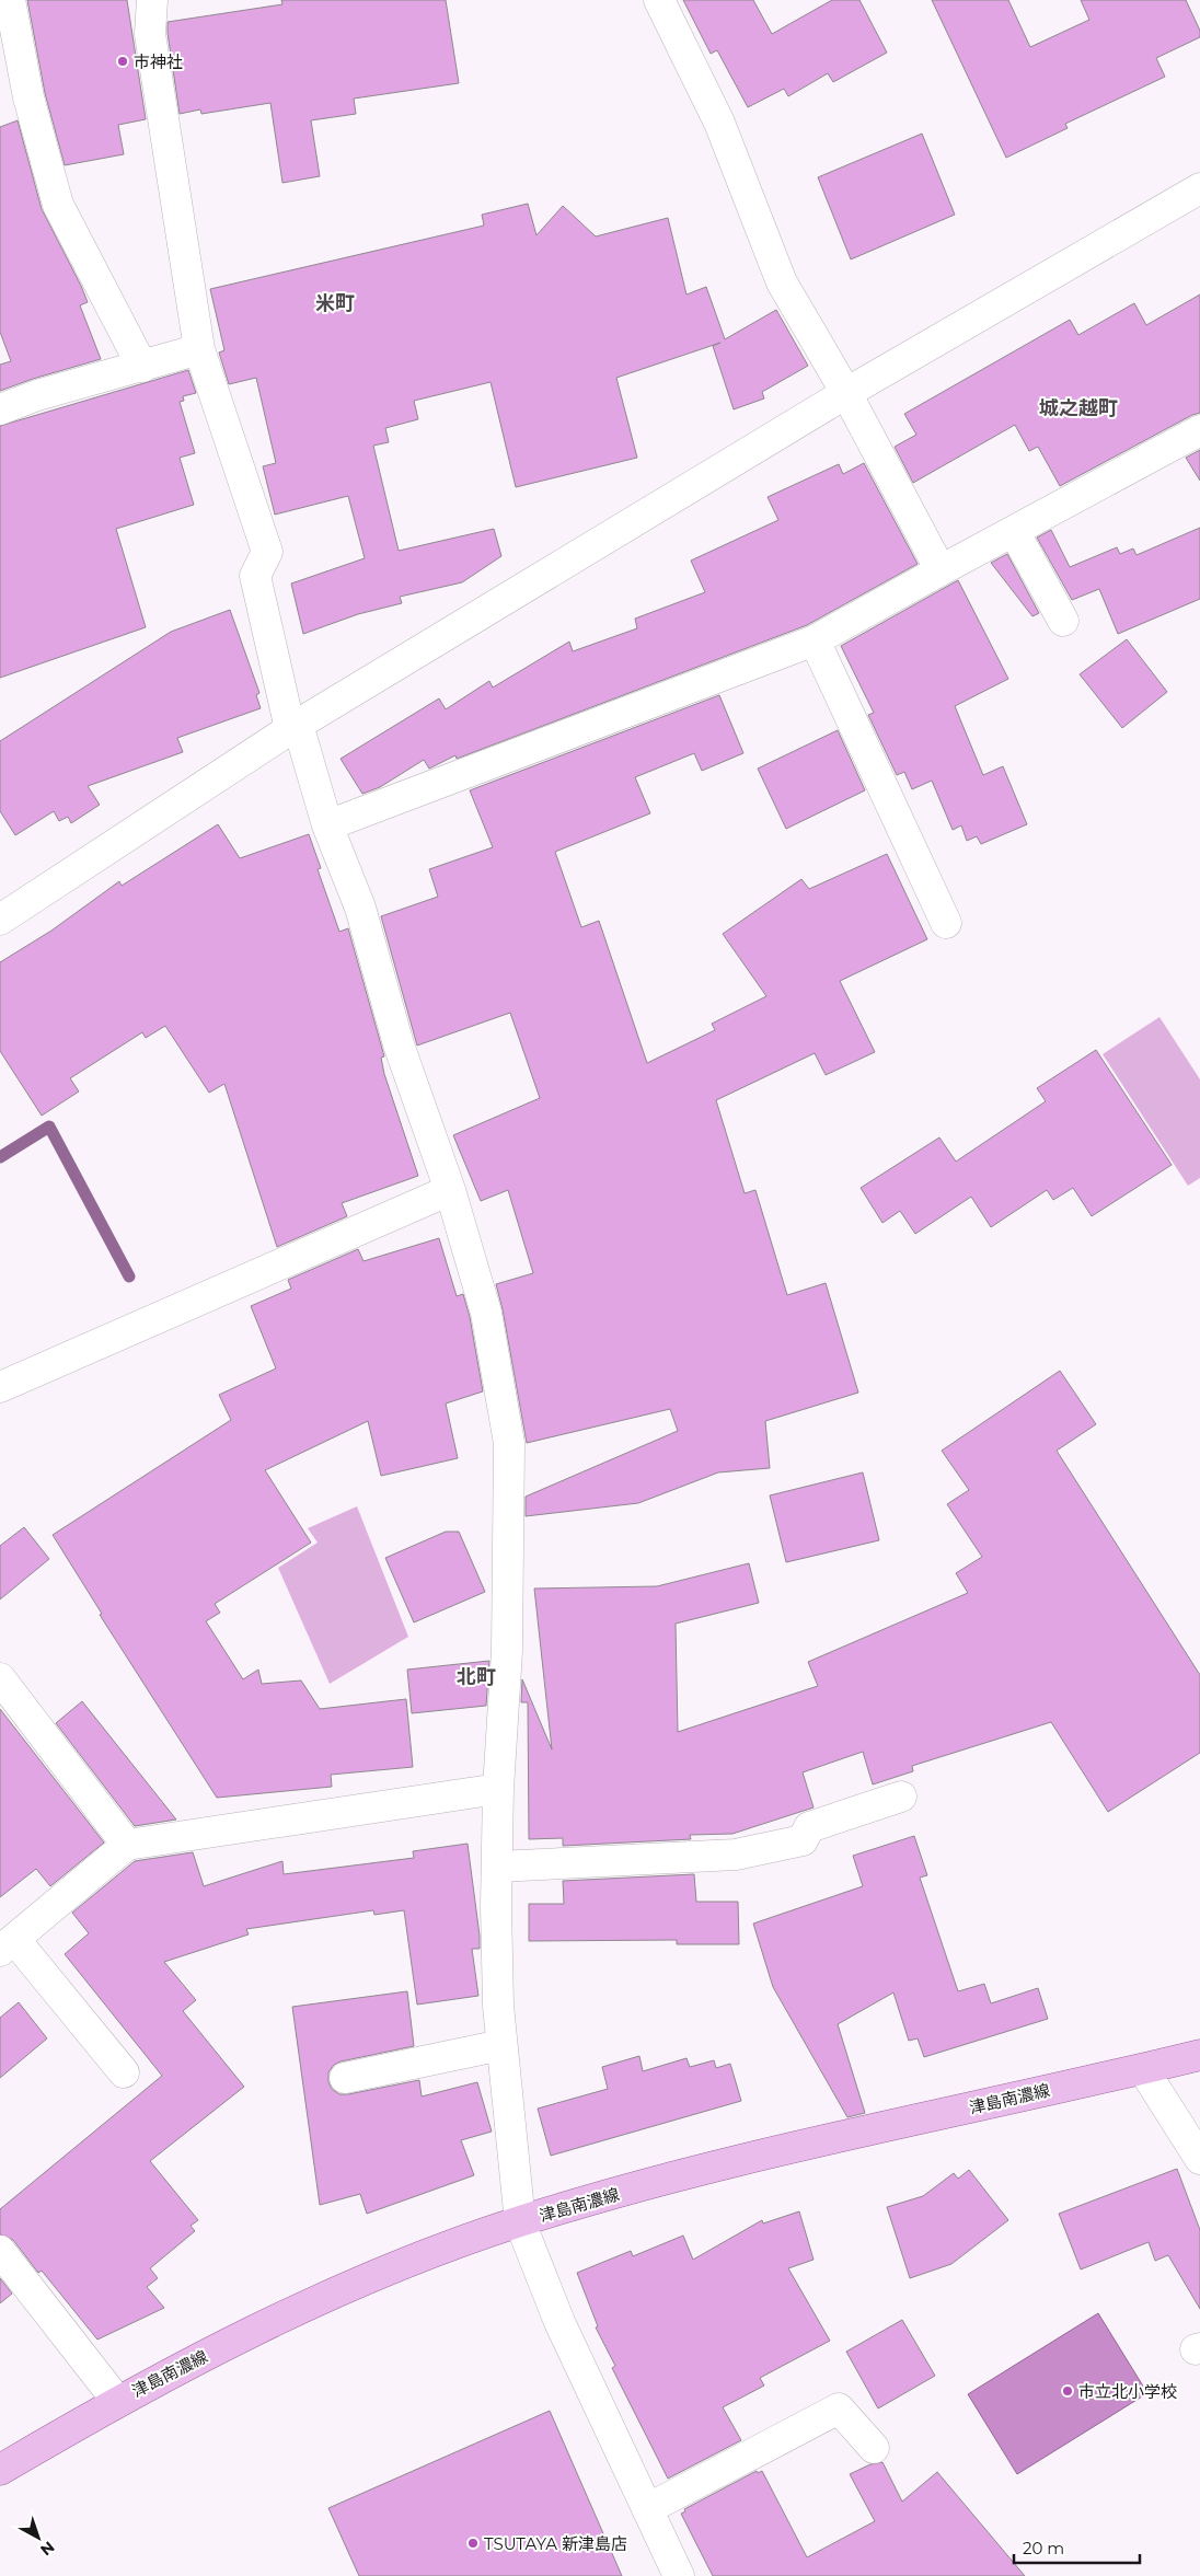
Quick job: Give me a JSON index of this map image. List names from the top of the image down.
{
  "streets": {
    "main road": ["津島南濃線"]
  },
  "districts": ["米町", "城之越町", "北町"],
  "places": ["市神社", "市立北小学校", "TSUTAYA 新津島店"],
  "scale_bar": "20 m",
  "north": "bottom right"
}
